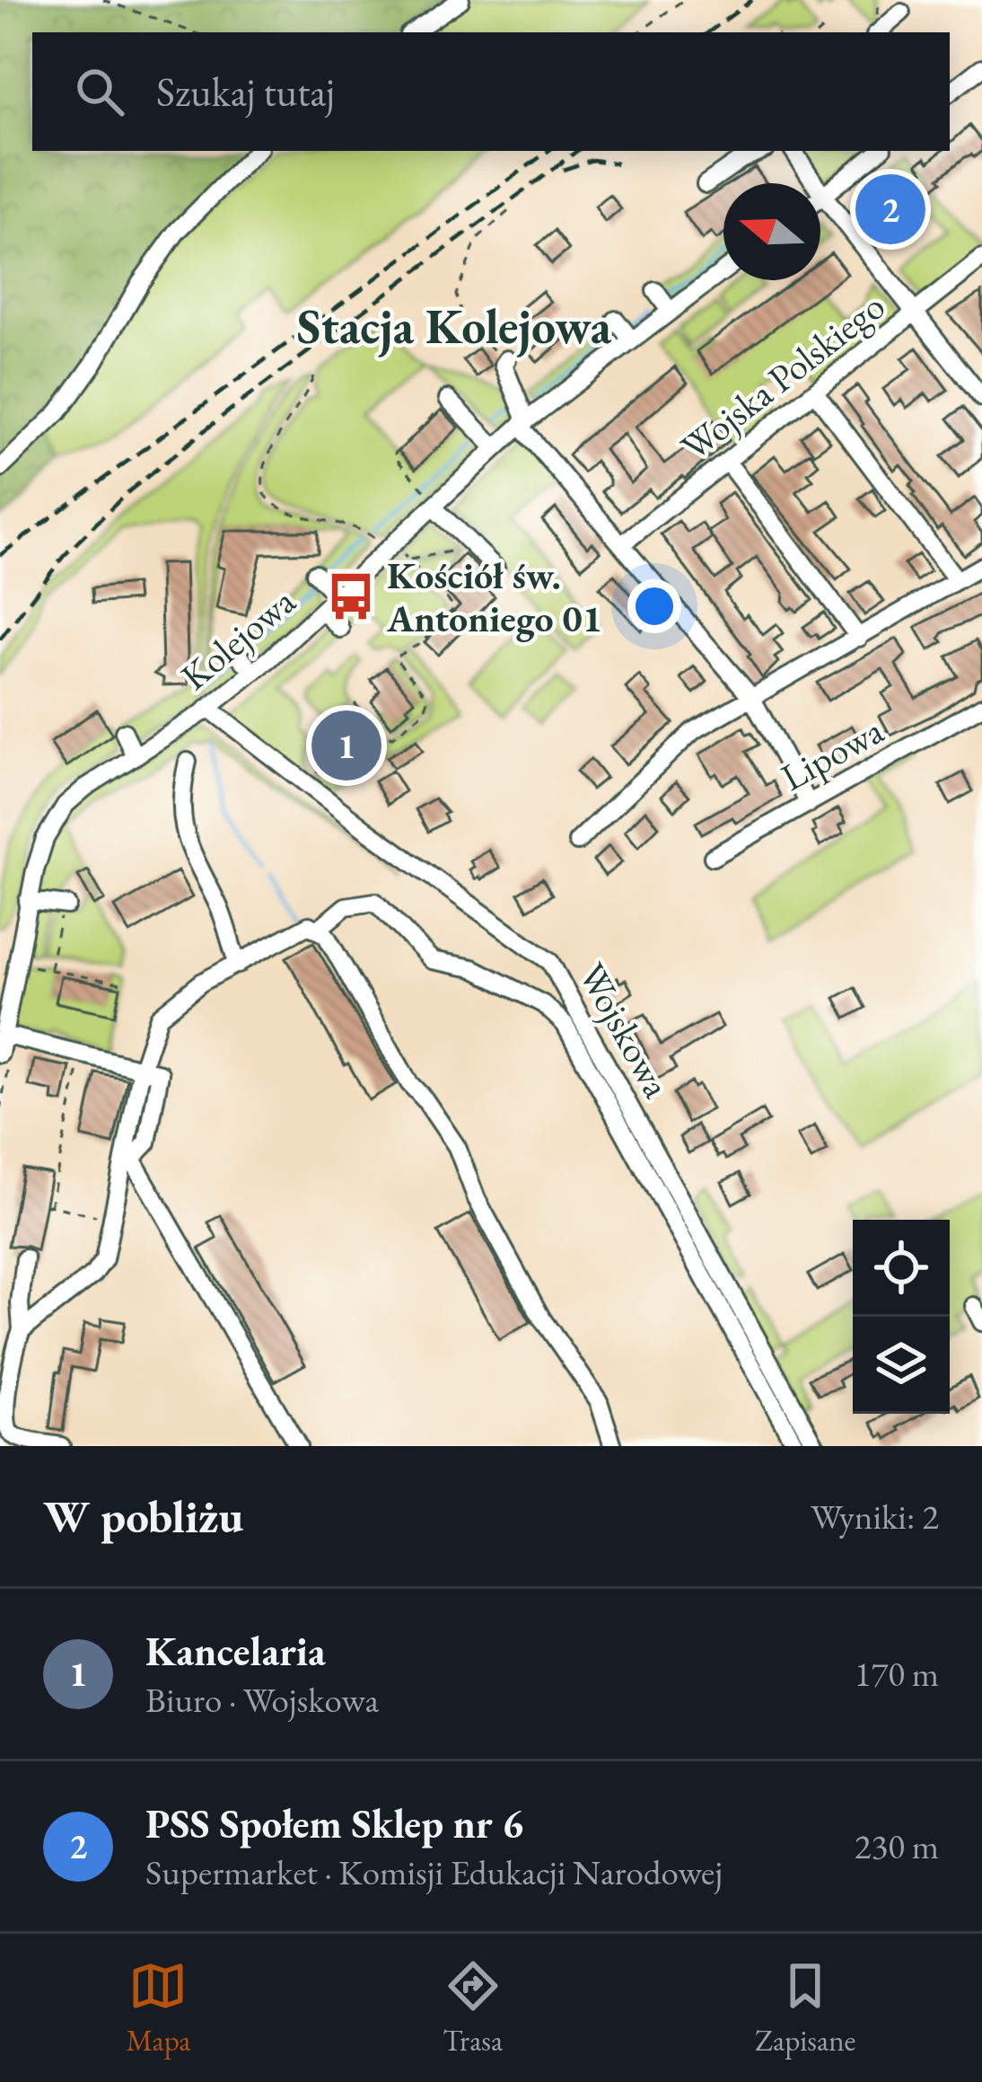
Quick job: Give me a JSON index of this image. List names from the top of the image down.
{
  "streets": {
    "street": [
      "Wojska Polskiego",
      "Kolejowa",
      "Lipowa",
      "Wojskowa"
    ]
  },
  "crossings": [
    ["Kolejowa", "Wojskowa"]
  ],
  "districts": ["Stacja Kolejowa"],
  "places": {
    "bus stop": ["Kościół św. Antoniego 01"]
  },
  "north": "left",
  "page": {
    "search": "Szukaj tutaj",
    "pins": ["2", "1"],
    "heading": ["W pobliżu", "Wyniki: 2"],
    "list": [
      {
        "mark": "1",
        "name": "Kancelaria",
        "note": "Biuro · Wojskowa",
        "value": "170 m"
      },
      {
        "mark": "2",
        "name": "PSS Społem Sklep nr 6",
        "note": "Supermarket · Komisji Edukacji Narodowej",
        "value": "230 m"
      }
    ],
    "nav": ["Mapa", "Trasa", "Zapisane"]
  }
}
